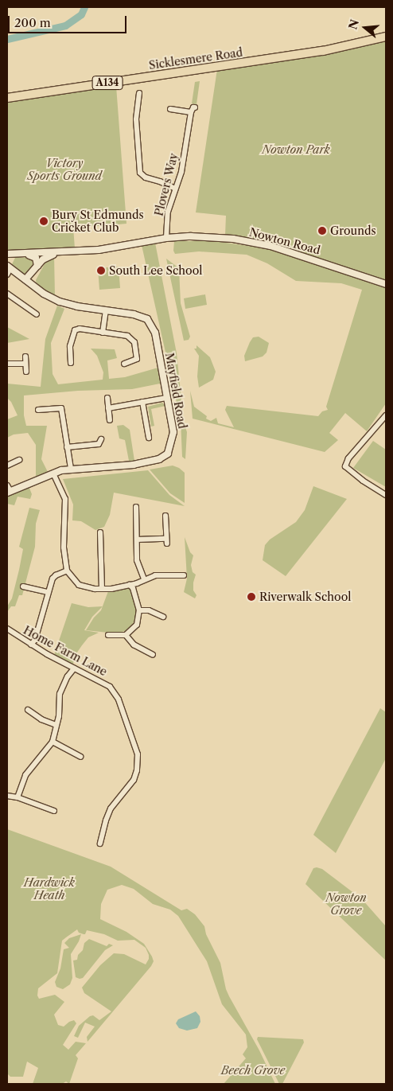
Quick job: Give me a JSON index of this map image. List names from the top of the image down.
{
  "streets": {
    "highway": ["Sicklesmere Road", "A134"],
    "street": [
      "Plovers Way",
      "Nowton Road",
      "Mayfield Road",
      "Home Farm Lane"
    ]
  },
  "crossings": [
    ["Plovers Way", "Nowton Road"],
    ["Nowton Road", "Mayfield Road"]
  ],
  "parks": [
    "Nowton Park",
    "Victory Sports Ground",
    "Hardwick Heath",
    "Nowton Grove",
    "Beech Grove"
  ],
  "places": [
    "Bury St Edmunds Cricket Club",
    "Grounds",
    "South Lee School",
    "Riverwalk School"
  ],
  "scale_bar": "200 m",
  "north": "left"
}
